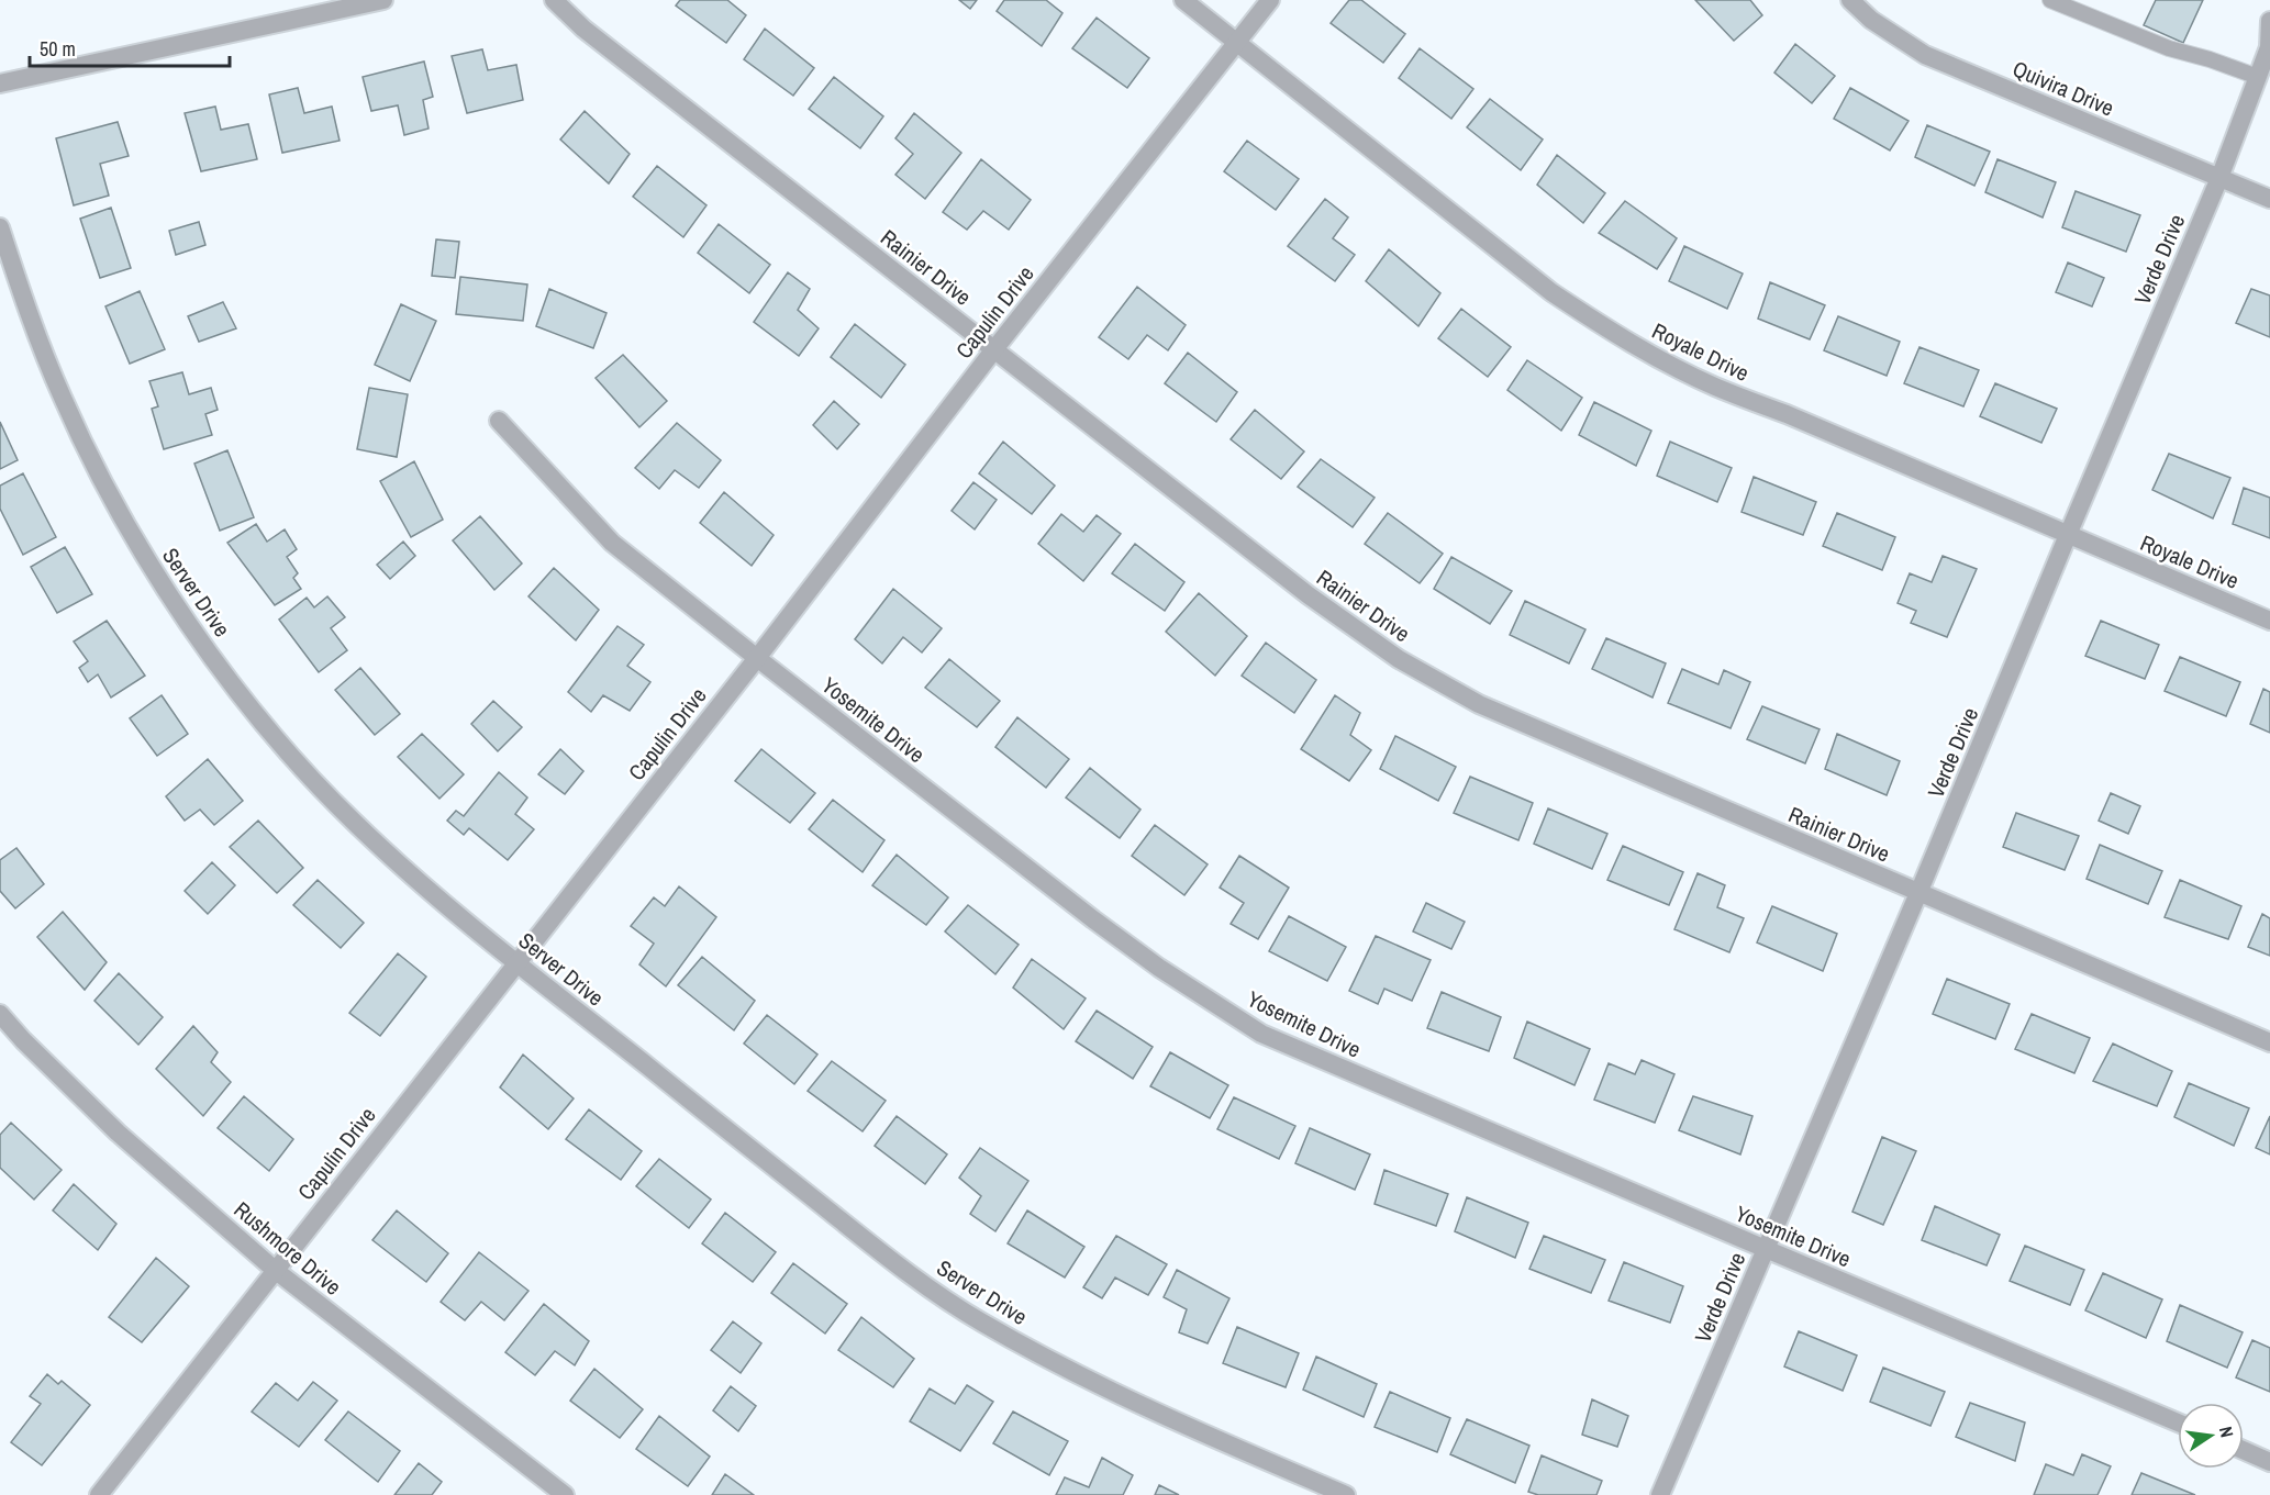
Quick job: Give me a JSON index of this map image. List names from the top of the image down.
{
  "streets": {
    "street": [
      "Quivira Drive",
      "Verde Drive",
      "Rainier Drive",
      "Capulin Drive",
      "Royale Drive",
      "Server Drive",
      "Yosemite Drive",
      "Rushmore Drive"
    ]
  },
  "crossings": [
    ["Quivira Drive", "Verde Drive"],
    ["Verde Drive", "Rainier Drive"],
    ["Verde Drive", "Royale Drive"],
    ["Verde Drive", "Yosemite Drive"],
    ["Rainier Drive", "Capulin Drive"],
    ["Capulin Drive", "Royale Drive"],
    ["Capulin Drive", "Server Drive"],
    ["Capulin Drive", "Yosemite Drive"],
    ["Capulin Drive", "Rushmore Drive"]
  ],
  "scale_bar": "50 m",
  "north": "right"
}
